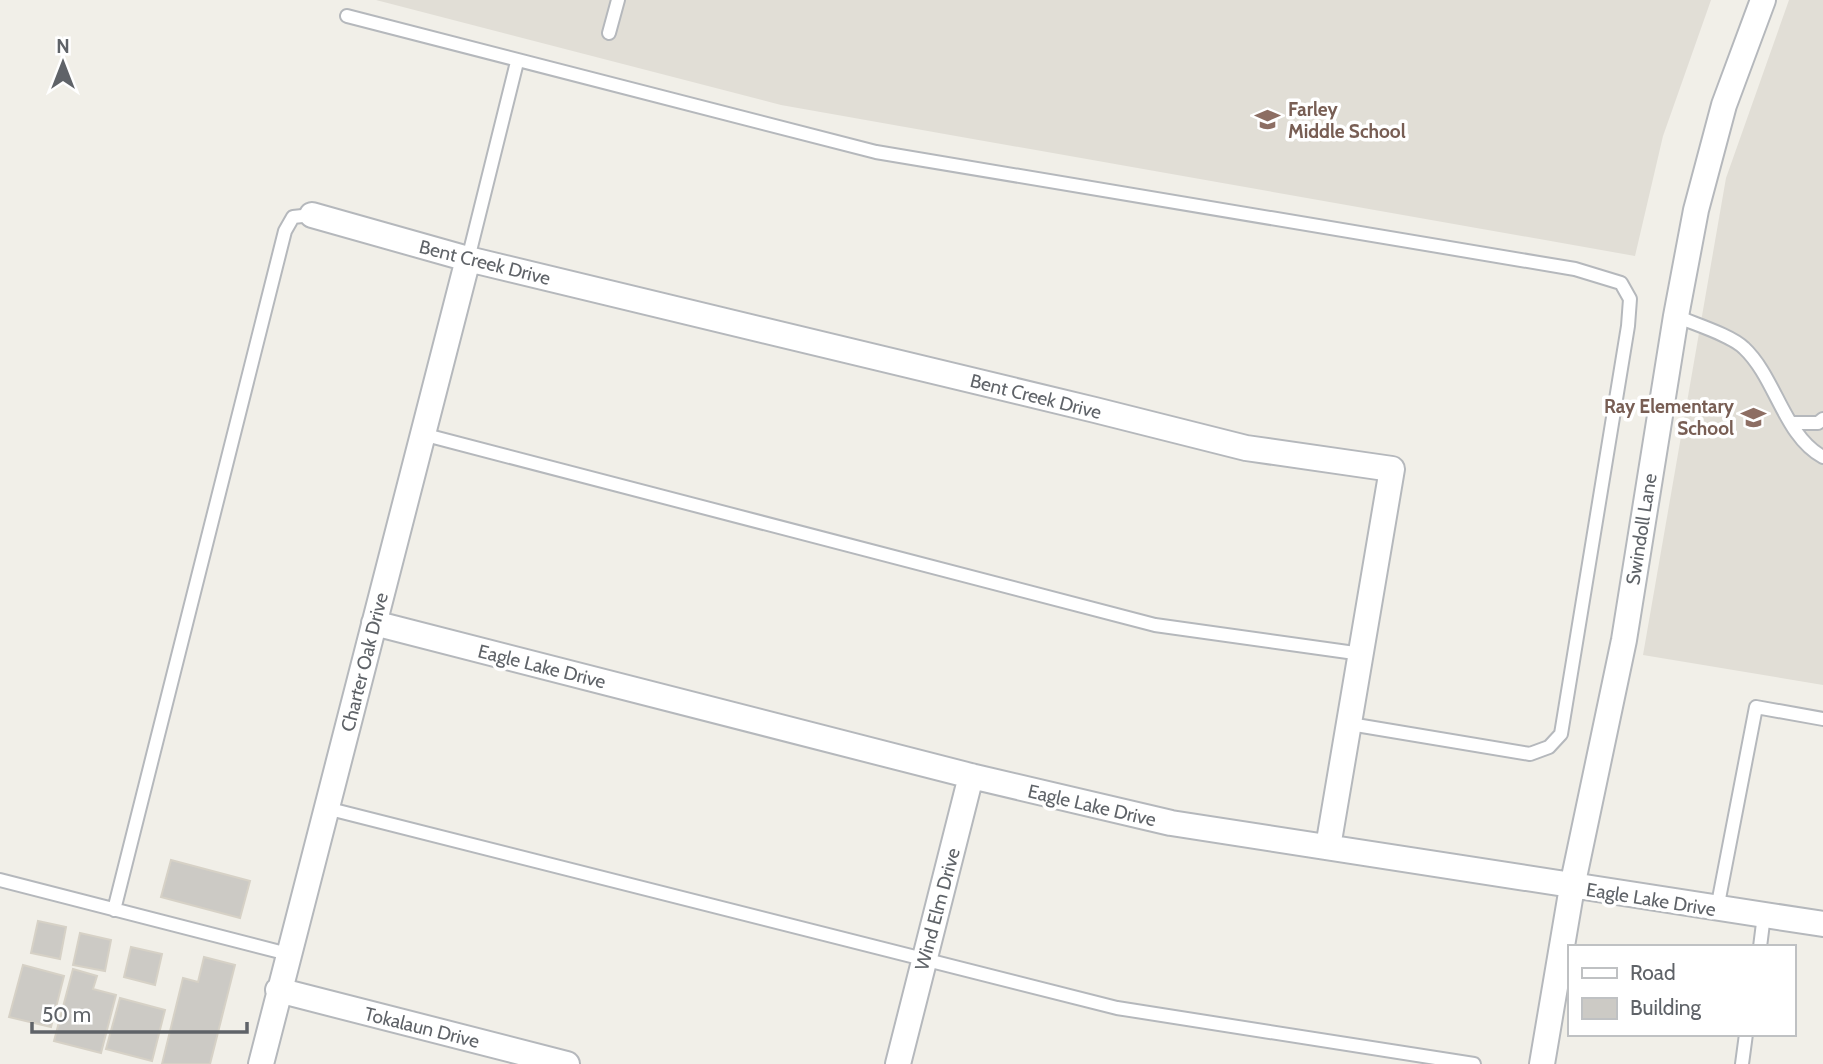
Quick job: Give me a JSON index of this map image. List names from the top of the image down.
{
  "streets": {
    "street": [
      "Bent Creek Drive",
      "Swindoll Lane",
      "Charter Oak Drive",
      "Eagle Lake Drive",
      "Wind Elm Drive",
      "Tokalaun Drive"
    ]
  },
  "crossings": [
    ["Bent Creek Drive", "Charter Oak Drive"],
    ["Bent Creek Drive", "Eagle Lake Drive"],
    ["Swindoll Lane", "Eagle Lake Drive"],
    ["Charter Oak Drive", "Eagle Lake Drive"],
    ["Charter Oak Drive", "Tokalaun Drive"],
    ["Eagle Lake Drive", "Wind Elm Drive"]
  ],
  "places": {
    "school or university": ["Farley Middle School", "Ray Elementary School"]
  },
  "legend": ["Road", "Building"],
  "scale_bar": "50 m",
  "north": "top"
}
